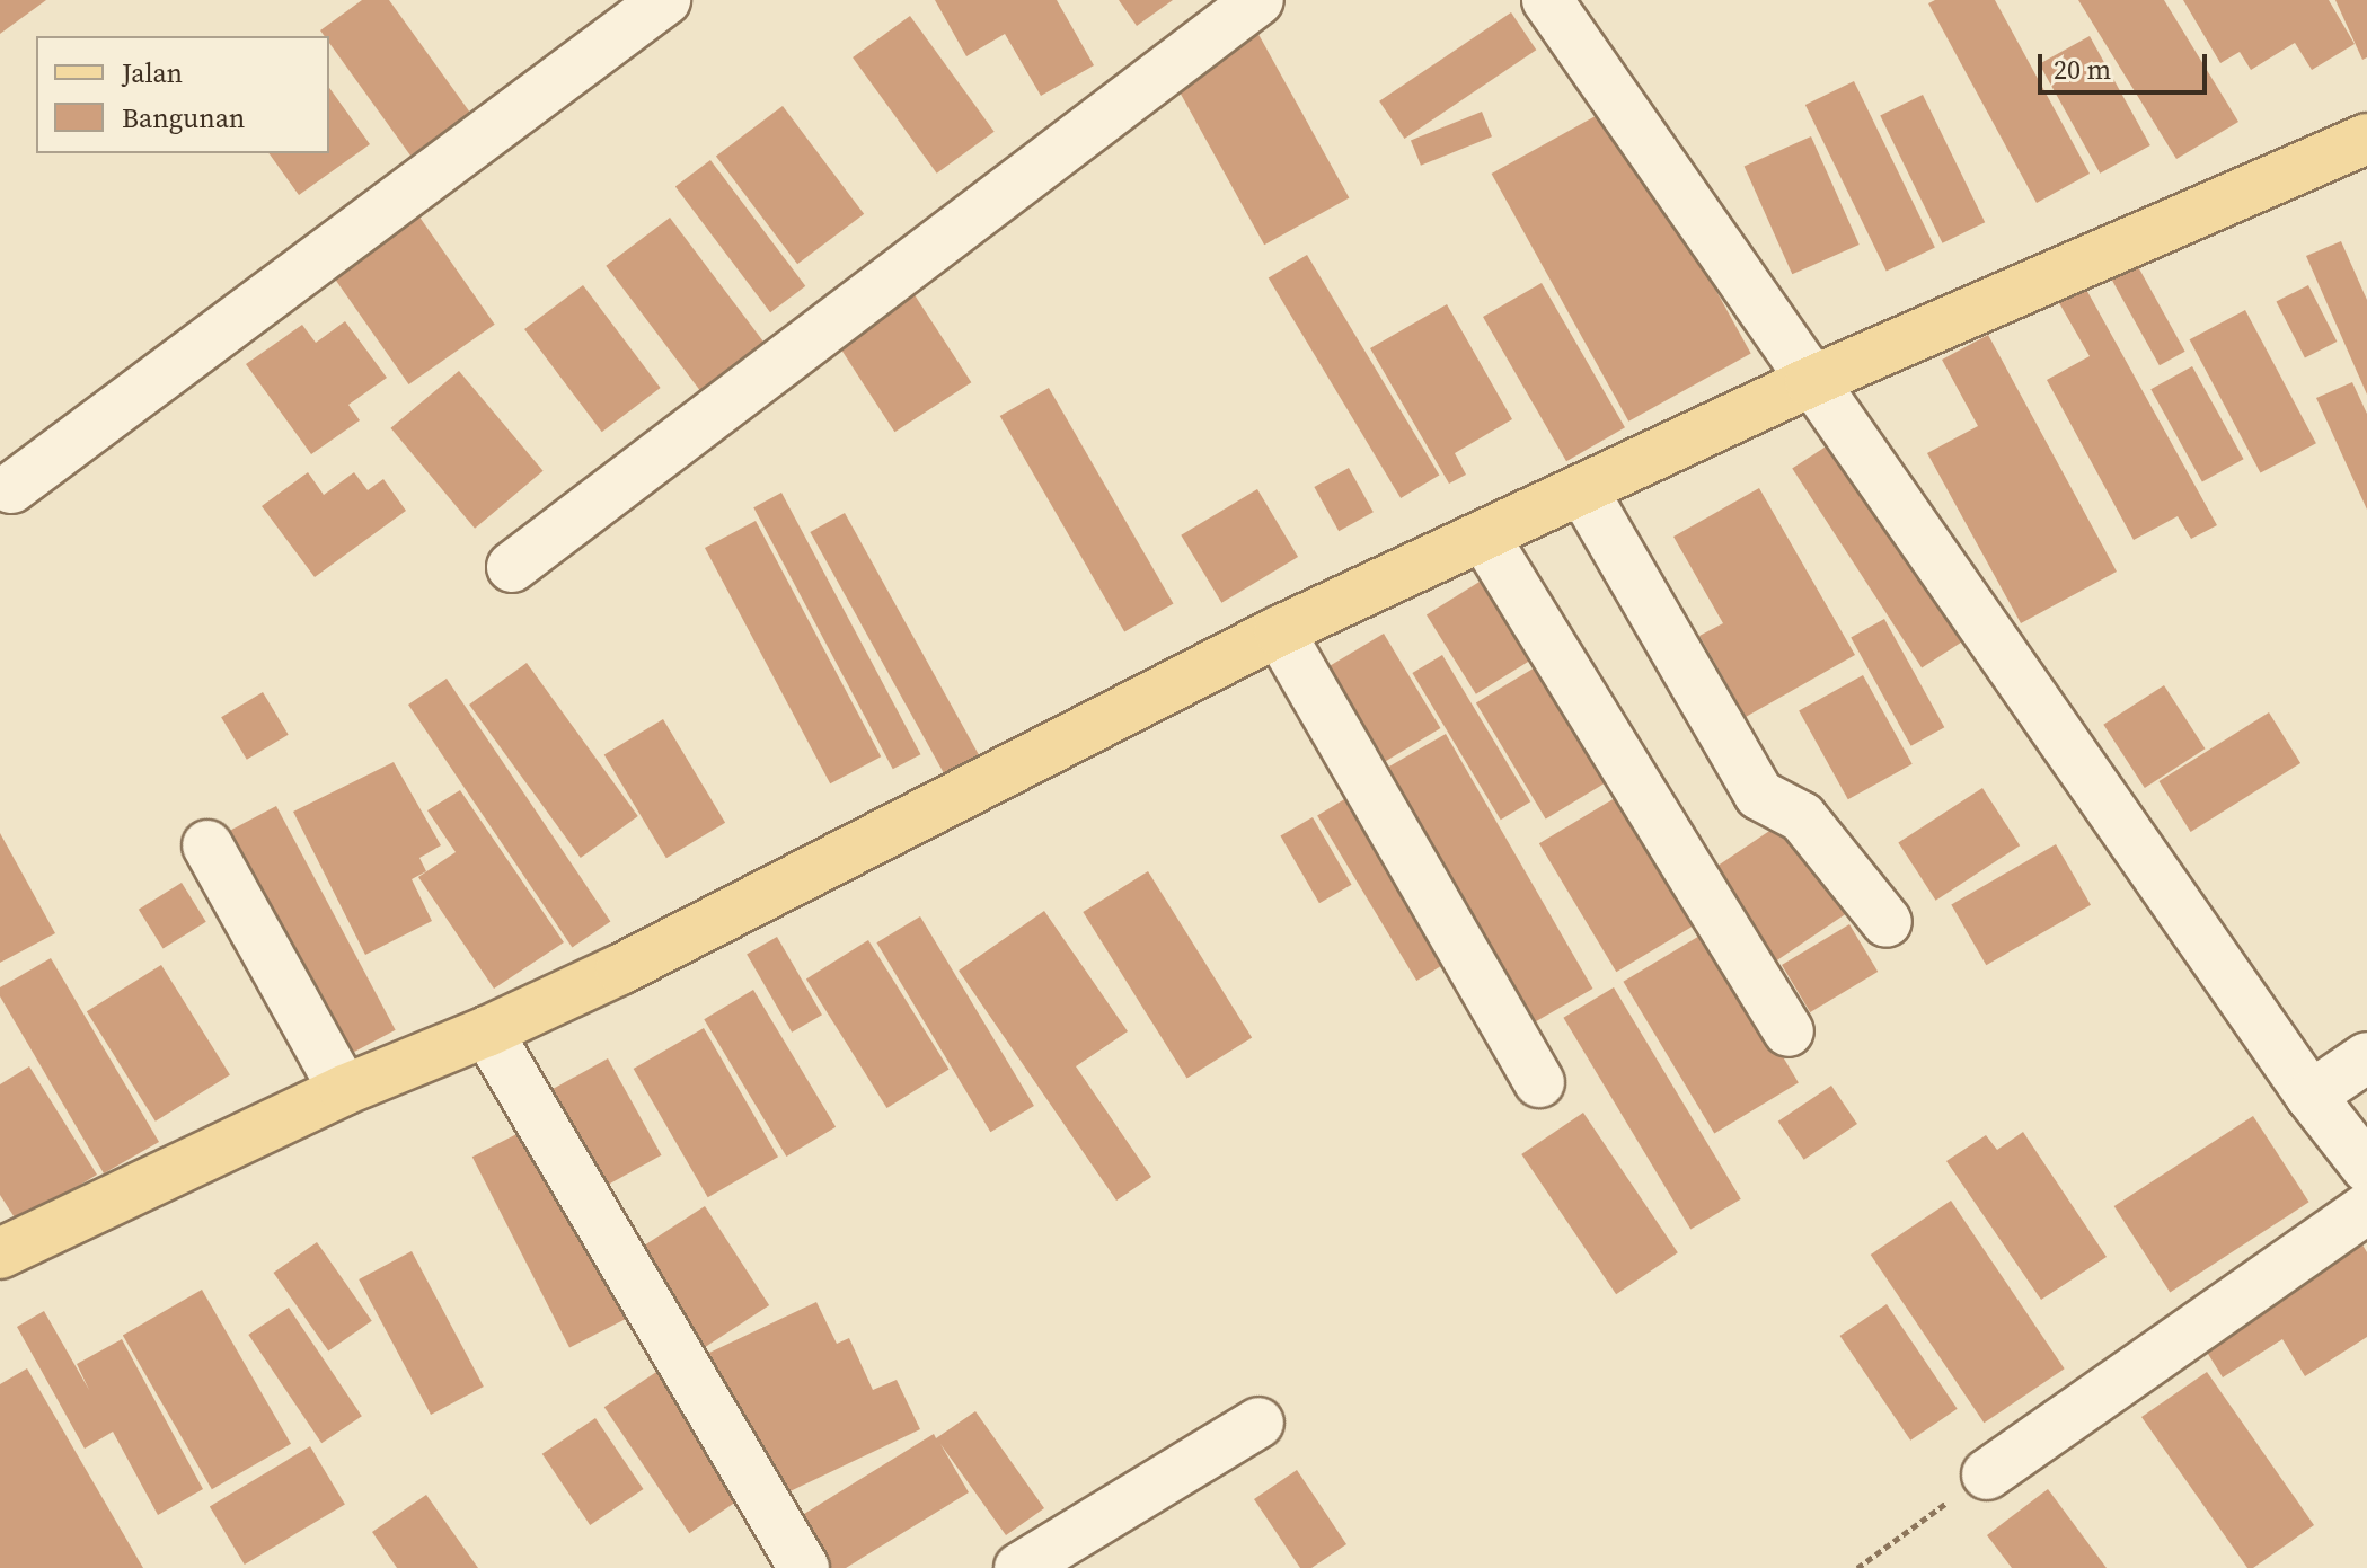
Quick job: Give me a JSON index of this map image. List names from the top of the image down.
{
  "legend": ["Jalan", "Bangunan"],
  "scale_bar": "20 m"
}
